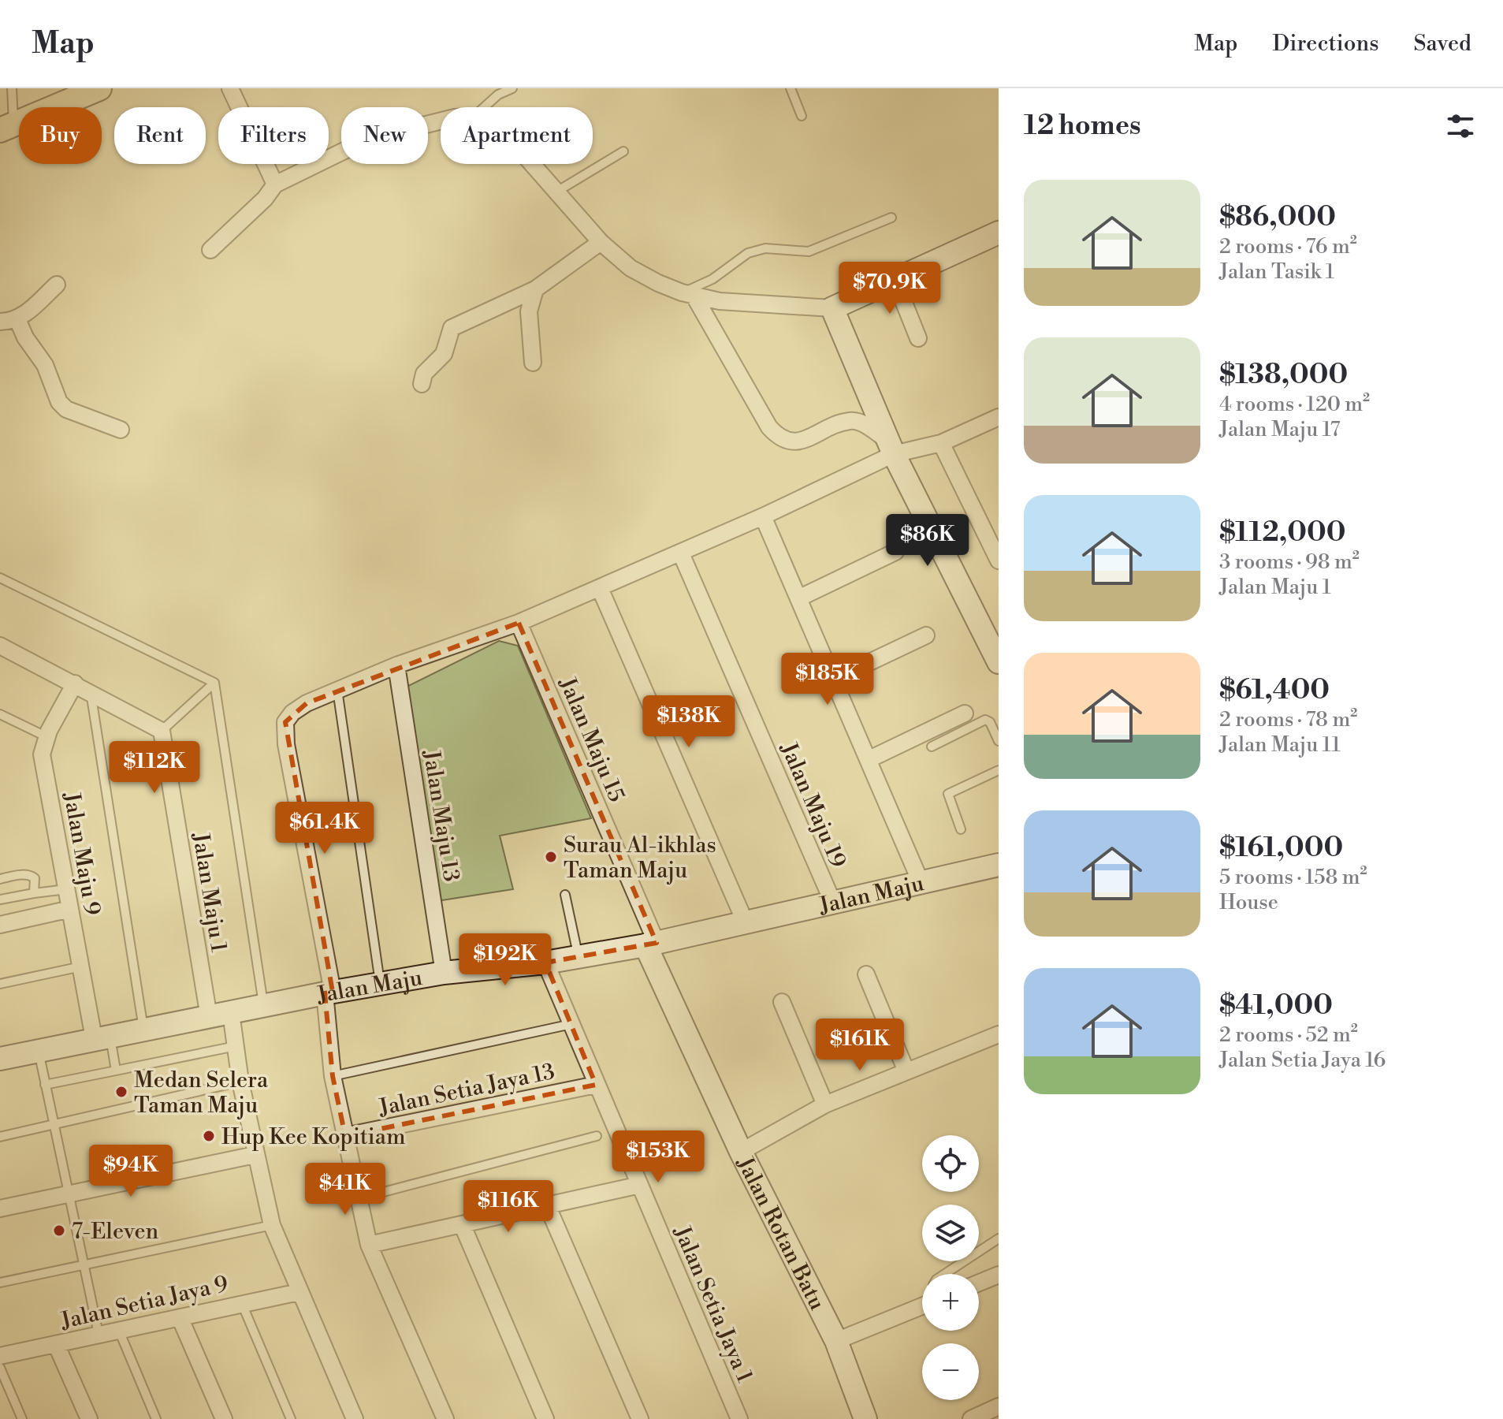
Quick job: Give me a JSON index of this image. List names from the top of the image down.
{
  "streets": {
    "street": [
      "Jalan Maju 15",
      "Jalan Maju 19",
      "Jalan Maju 13",
      "Jalan Maju 9",
      "Jalan Maju 1",
      "Jalan Maju",
      "Jalan Setia Jaya 13",
      "Jalan Rotan Batu",
      "Jalan Setia Jaya 9",
      "Jalan Setia Jaya 1"
    ]
  },
  "crossings": [
    ["Jalan Maju 15", "Jalan Maju"],
    ["Jalan Maju 15", "Jalan Rotan Batu"],
    ["Jalan Maju 19", "Jalan Maju"],
    ["Jalan Maju 13", "Jalan Maju"],
    ["Jalan Maju 9", "Jalan Maju"],
    ["Jalan Maju 1", "Jalan Maju"],
    ["Jalan Maju", "Jalan Rotan Batu"],
    ["Jalan Maju", "Jalan Setia Jaya 1"],
    ["Jalan Setia Jaya 13", "Jalan Setia Jaya 1"]
  ],
  "places": [
    "Surau Al-ikhlas Taman Maju",
    "Medan Selera Taman Maju",
    "Hup Kee Kopitiam",
    "7-Eleven"
  ],
  "page": {
    "header": "Map",
    "nav": ["Map", "Directions", "Saved"],
    "heading": "12 homes",
    "chip": [
      "Buy",
      "Rent",
      "Filters",
      "New",
      "Apartment"
    ],
    "list": [
      {
        "name": "$86,000",
        "note": "2 rooms · 76 m² · Jalan Tasik 1"
      },
      {
        "name": "$138,000",
        "note": "4 rooms · 120 m² · Jalan Maju 17"
      },
      {
        "name": "$112,000",
        "note": "3 rooms · 98 m² · Jalan Maju 1"
      },
      {
        "name": "$61,400",
        "note": "2 rooms · 78 m² · Jalan Maju 11"
      },
      {
        "name": "$161,000",
        "note": "5 rooms · 158 m² · House"
      },
      {
        "name": "$41,000",
        "note": "2 rooms · 52 m² · Jalan Setia Jaya 16"
      }
    ],
    "price": [
      "$70.9K",
      "$86K",
      "$185K",
      "$138K",
      "$112K",
      "$61.4K",
      "$192K",
      "$161K",
      "$153K",
      "$94K",
      "$41K",
      "$116K"
    ],
    "map_buttons": ["+", "−"]
  }
}
